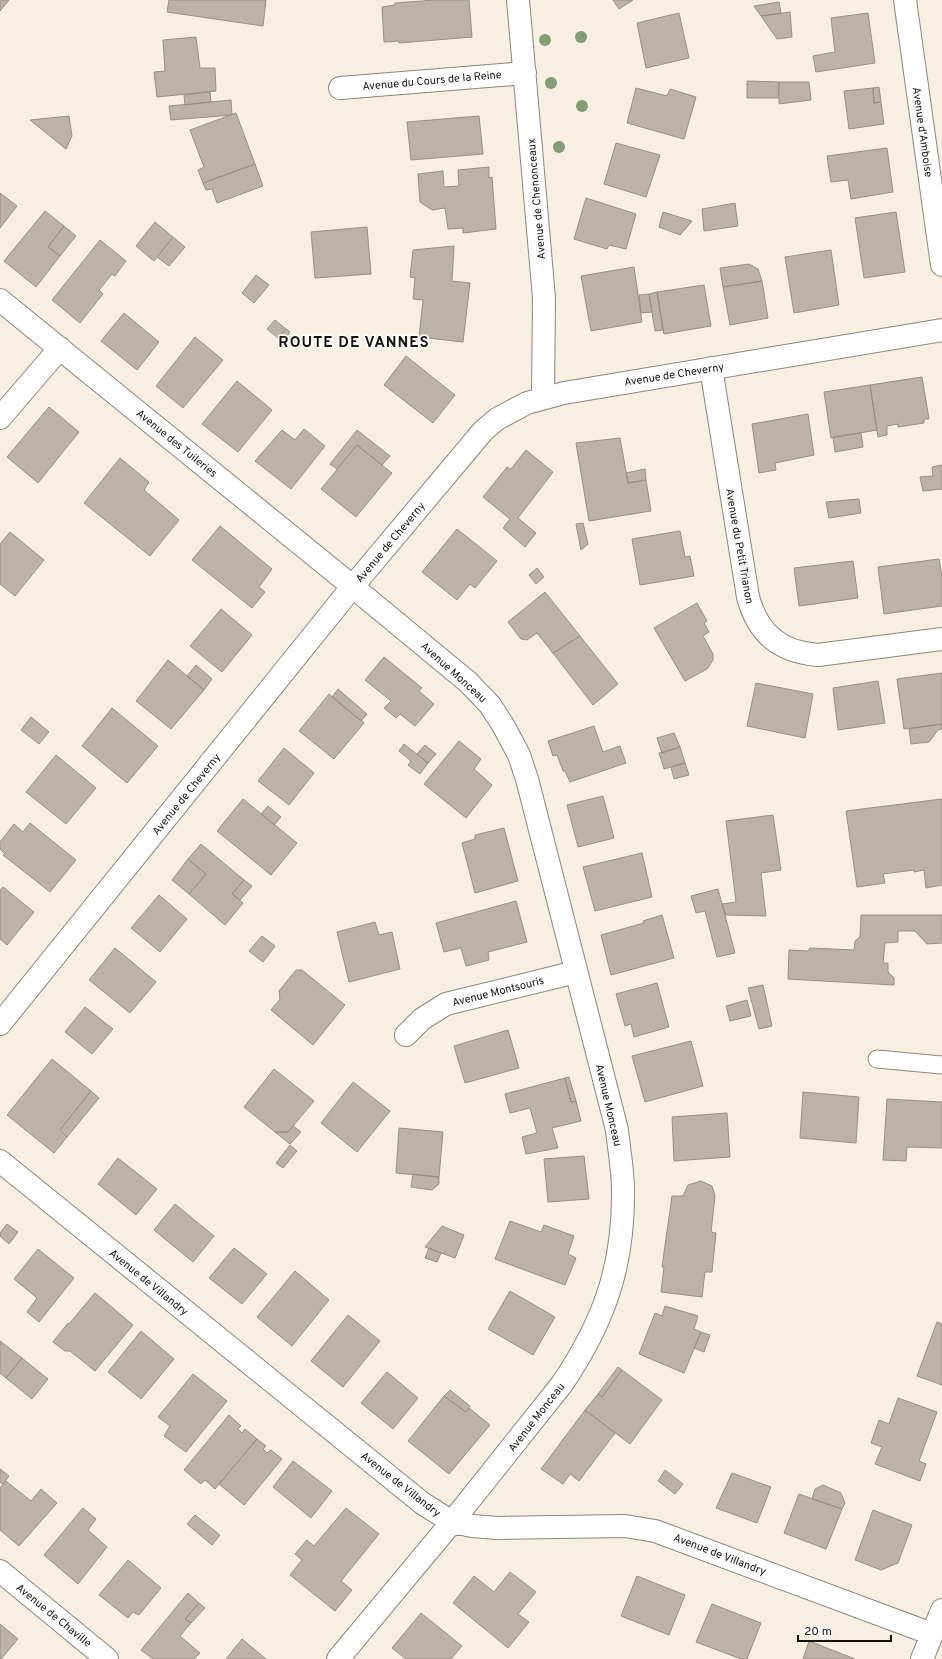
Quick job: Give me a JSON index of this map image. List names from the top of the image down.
{
  "streets": {
    "street": [
      "Avenue du Cours de la Reine",
      "Avenue d'Amboise",
      "Avenue de Chenonceaux",
      "Avenue de Cheverny",
      "Avenue des Tuileries",
      "Avenue du Petit Trianon",
      "Avenue Monceau",
      "Avenue Montsouris",
      "Avenue de Villandry",
      "Avenue de Chaville"
    ]
  },
  "crossings": [
    ["Avenue du Cours de la Reine", "Avenue de Chenonceaux"],
    ["Avenue de Chenonceaux", "Avenue de Cheverny"],
    ["Avenue de Cheverny", "Avenue des Tuileries"],
    ["Avenue de Cheverny", "Avenue du Petit Trianon"],
    ["Avenue de Cheverny", "Avenue Monceau"],
    ["Avenue des Tuileries", "Avenue Monceau"],
    ["Avenue Monceau", "Avenue Montsouris"],
    ["Avenue Monceau", "Avenue de Villandry"]
  ],
  "districts": ["ROUTE DE VANNES"],
  "scale_bar": "20 m"
}
